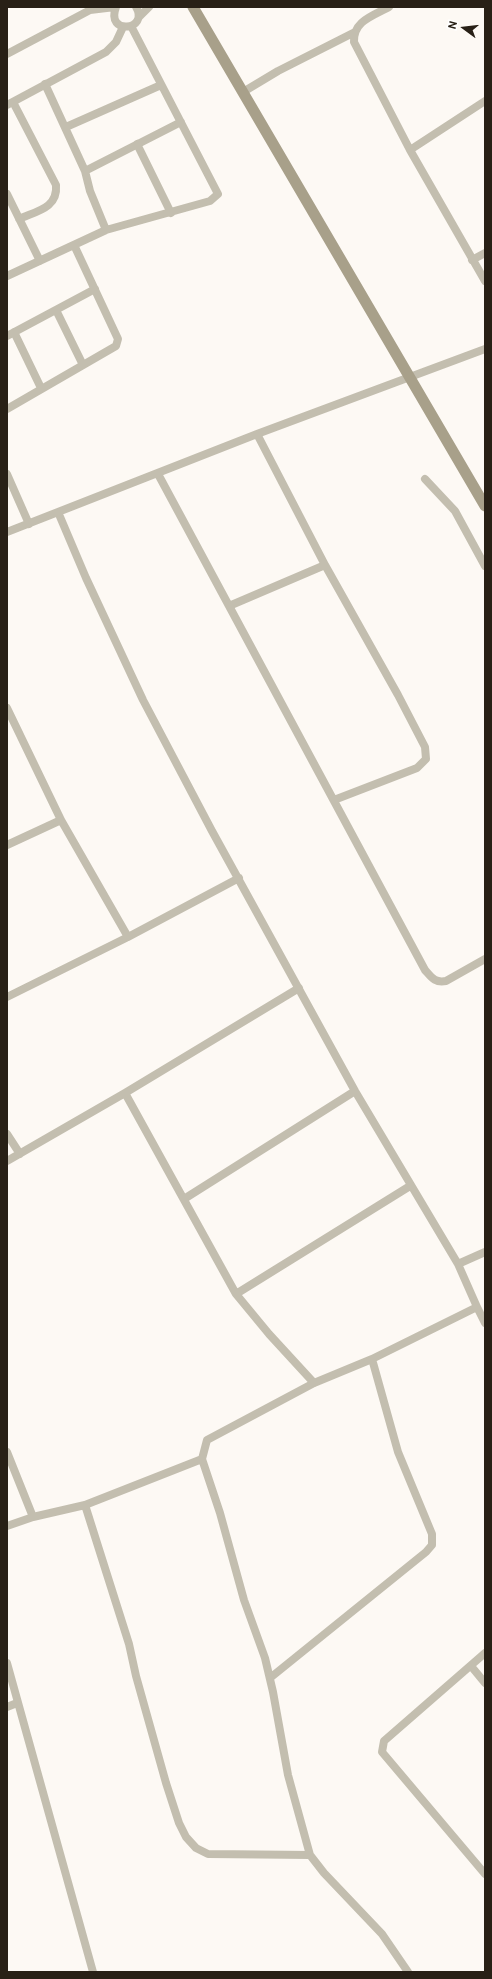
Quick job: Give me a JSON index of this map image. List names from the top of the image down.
{
  "north": "left"
}
